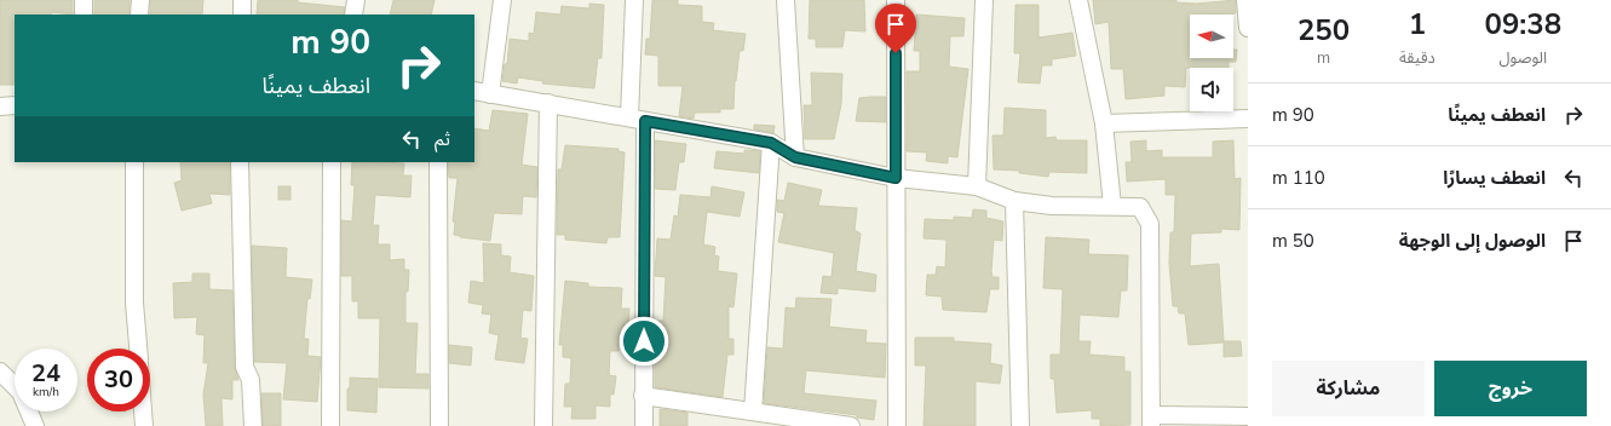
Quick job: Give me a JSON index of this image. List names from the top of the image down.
{
  "north": "left",
  "page": {
    "eta": [
      "09:38",
      "الوصول",
      "1",
      "دقيقة",
      "250",
      "m"
    ],
    "turn": ["90 m", "انعطف يمينًا"],
    "list": [
      {
        "name": "انعطف يمينًا",
        "value": "90 m"
      },
      {
        "name": "انعطف يسارًا",
        "value": "110 m"
      },
      {
        "name": "الوصول إلى الوجهة",
        "value": "50 m"
      }
    ],
    "then": "ثم",
    "speed": "24 km/h",
    "limit": "30",
    "buttons": ["خروج", "مشاركة"]
  }
}
